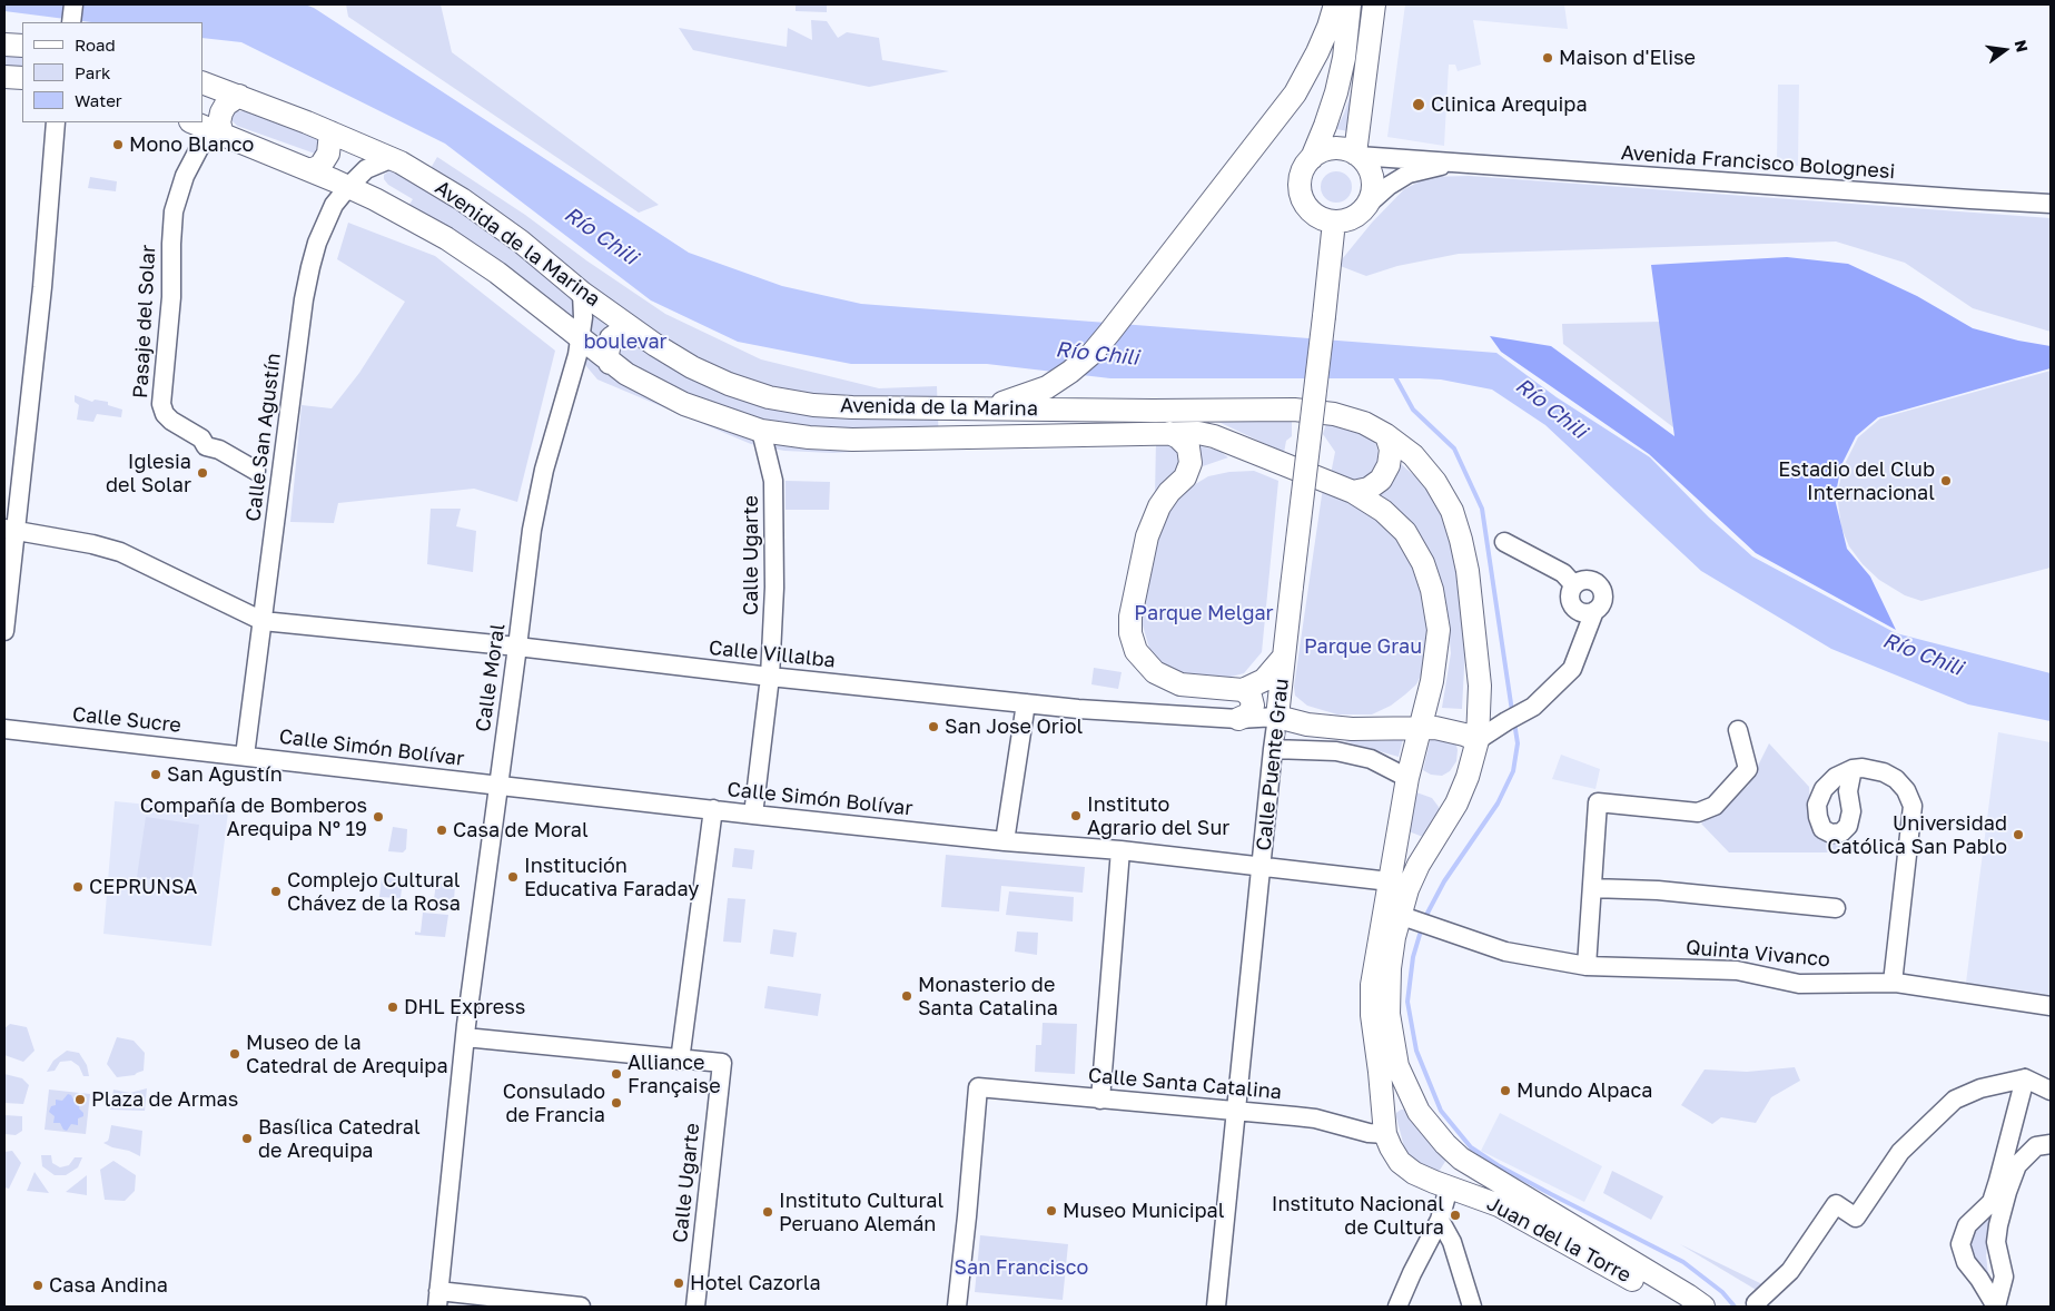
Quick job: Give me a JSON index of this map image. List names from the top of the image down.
{
  "streets": {
    "main road": ["Avenida de la Marina", "Calle Puente Grau", "Juan del la Torre"],
    "street": [
      "Avenida Francisco Bolognesi",
      "Pasaje del Solar",
      "Calle San Agustín",
      "Calle Ugarte",
      "Calle Villalba",
      "Calle Moral",
      "Calle Sucre",
      "Calle Simón Bolívar",
      "Quinta Vivanco",
      "Calle Santa Catalina"
    ]
  },
  "crossings": [
    ["Avenida Francisco Bolognesi", "Calle Puente Grau"],
    ["Avenida de la Marina", "Pasaje del Solar"],
    ["Avenida de la Marina", "Calle San Agustín"],
    ["Avenida de la Marina", "Calle Ugarte"],
    ["Avenida de la Marina", "Calle Moral"],
    ["Avenida de la Marina", "Juan del la Torre"],
    ["Calle San Agustín", "Calle Villalba"],
    ["Calle San Agustín", "Calle Sucre"],
    ["Calle San Agustín", "Calle Simón Bolívar"],
    ["Calle Ugarte", "Calle Villalba"],
    ["Calle Ugarte", "Calle Simón Bolívar"],
    ["Calle Villalba", "Calle Moral"],
    ["Calle Villalba", "Calle Puente Grau"],
    ["Calle Moral", "Calle Simón Bolívar"],
    ["Calle Sucre", "Calle Simón Bolívar"],
    ["Calle Simón Bolívar", "Calle Puente Grau"],
    ["Calle Simón Bolívar", "Juan del la Torre"],
    ["Calle Puente Grau", "Calle Santa Catalina"],
    ["Quinta Vivanco", "Juan del la Torre"],
    ["Calle Santa Catalina", "Juan del la Torre"]
  ],
  "water": ["Río Chili"],
  "parks": [
    "boulevar",
    "Parque Melgar",
    "Parque Grau",
    "San Francisco"
  ],
  "places": [
    "Maison d'Elise",
    "Clinica Arequipa",
    "Mono Blanco",
    "Iglesia del Solar",
    "Estadio del Club Internacional",
    "San Jose Oriol",
    "San Agustín",
    "Instituto Agrario del Sur",
    "Compañía de Bomberos Arequipa Nº 19",
    "Casa de Moral",
    "Universidad Católica San Pablo",
    "Institución Educativa Faraday",
    "CEPRUNSA",
    "Complejo Cultural Chávez de la Rosa",
    "Monasterio de Santa Catalina",
    "DHL Express",
    "Museo de la Catedral de Arequipa",
    "Alliance Française",
    "Mundo Alpaca",
    "Plaza de Armas",
    "Consulado de Francia",
    "Basílica Catedral de Arequipa",
    "Museo Municipal",
    "Instituto Cultural Peruano Alemán",
    "Instituto Nacional de Cultura",
    "Hotel Cazorla",
    "Casa Andina"
  ],
  "legend": ["Road", "Park", "Water"],
  "north": "right"
}
